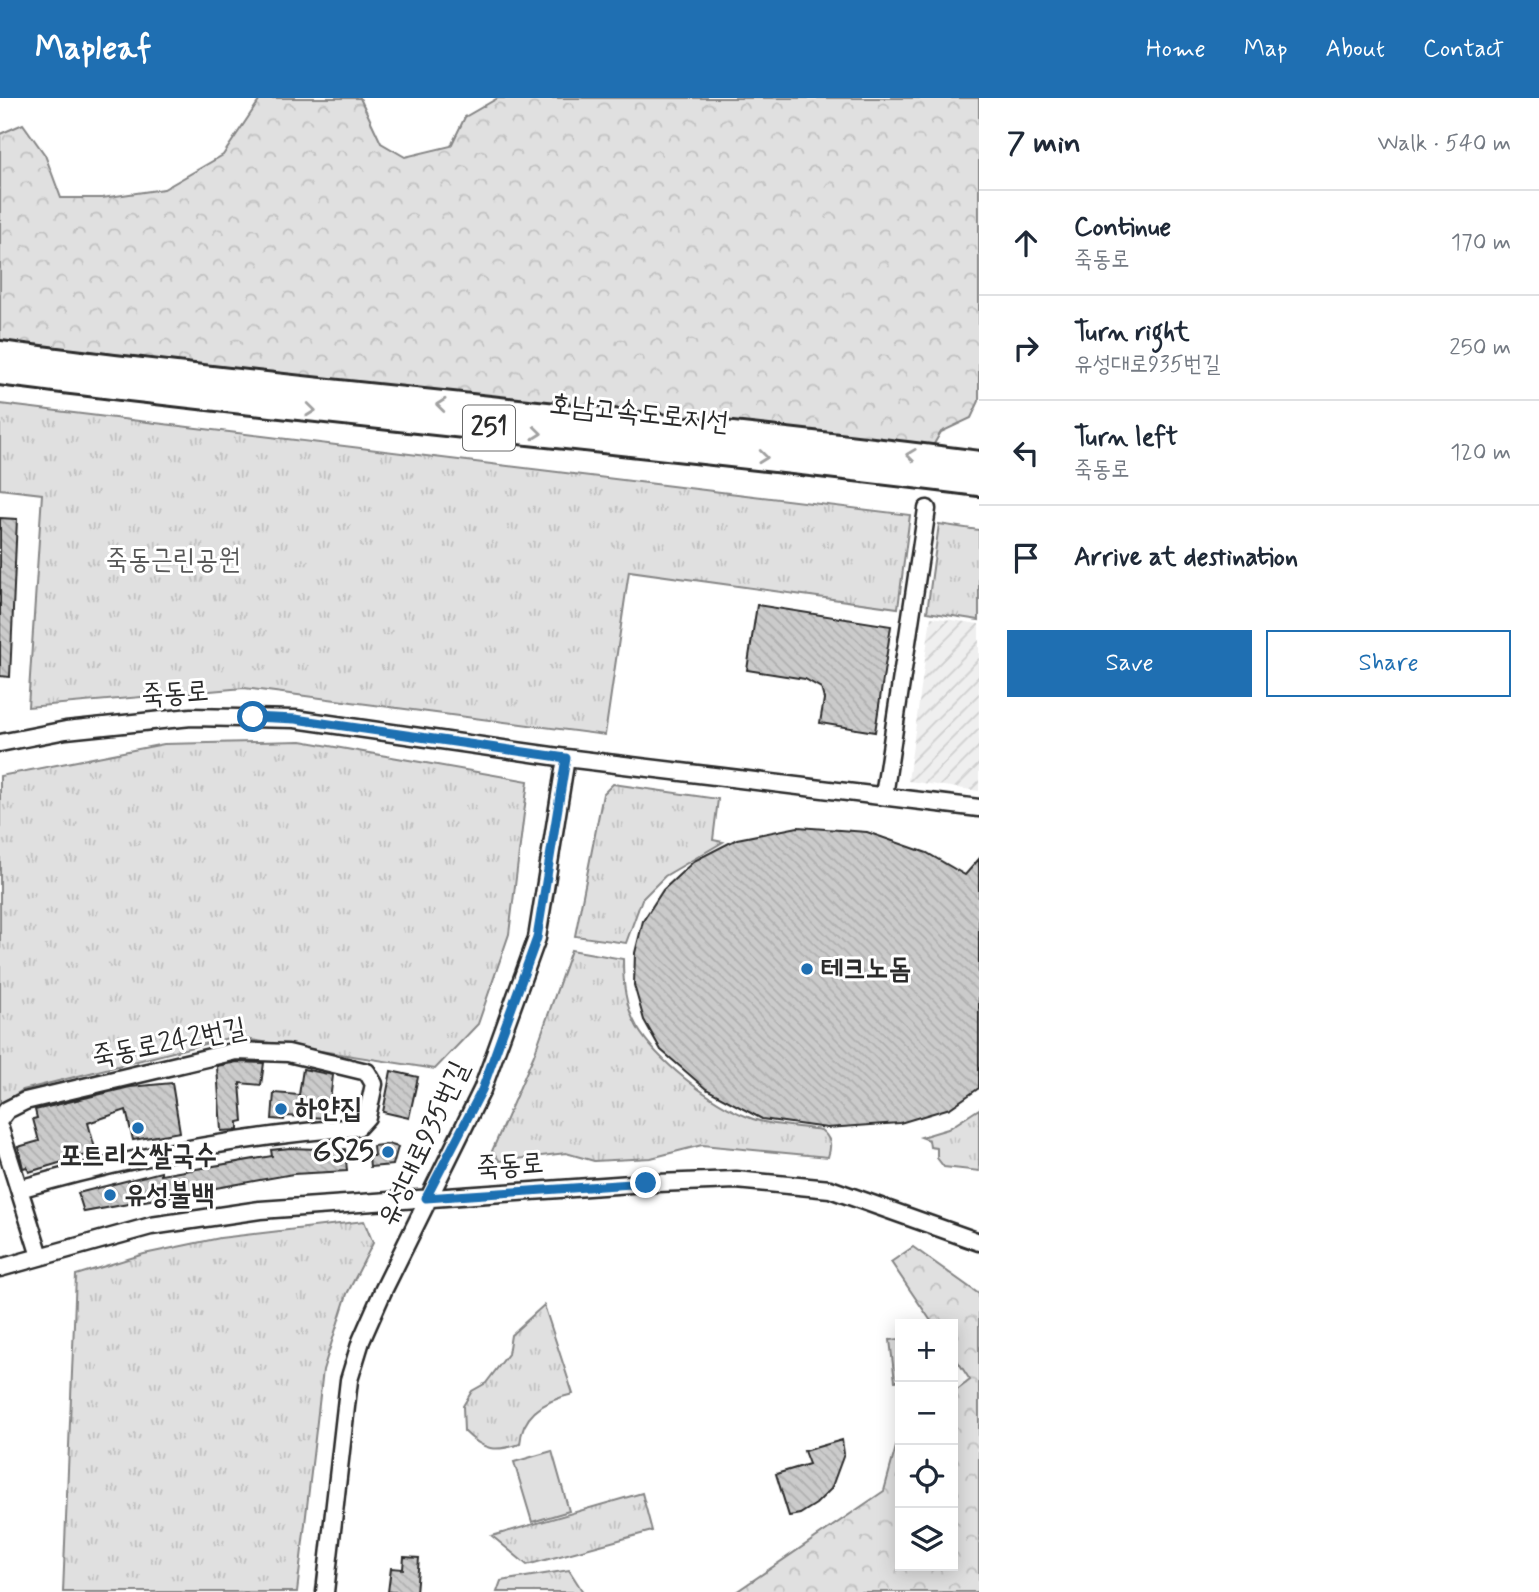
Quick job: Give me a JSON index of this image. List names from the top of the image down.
{
  "streets": {
    "highway": ["호남고속도로지선", "251"],
    "street": ["죽동로", "죽동로242번길", "유성대로935번길"]
  },
  "crossings": [
    ["죽동로", "유성대로935번길"]
  ],
  "parks": ["죽동근린공원"],
  "places": [
    "테크노돔",
    "하얀집",
    "포트리스쌀국수",
    "GS25",
    "유성불백"
  ],
  "page": {
    "header": "Mapleaf",
    "nav": [
      "Home",
      "Map",
      "About",
      "Contact"
    ],
    "heading": ["7 min", "Walk · 540 m"],
    "list": [
      ["Continue", "죽동로", "170 m"],
      ["Turn right", "유성대로935번길", "250 m"],
      ["Turn left", "죽동로", "120 m"],
      "Arrive at destination"
    ],
    "buttons": ["Save", "Share"],
    "map_buttons": ["+", "−"]
  }
}
